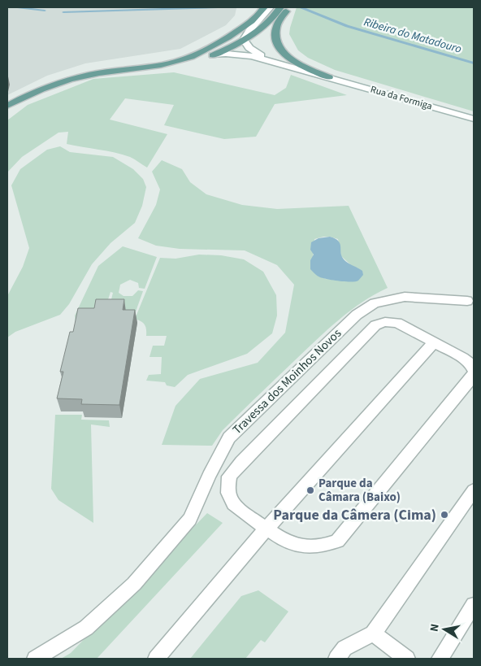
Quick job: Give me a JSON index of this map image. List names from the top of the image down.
{
  "streets": {
    "main road": ["Rua da Formiga", "Travessa dos Moinhos Novos"]
  },
  "water": ["Ribeira do Matadouro"],
  "places": ["Parque da Câmara (Baixo)", "Parque da Câmera (Cima)"],
  "north": "left"
}
